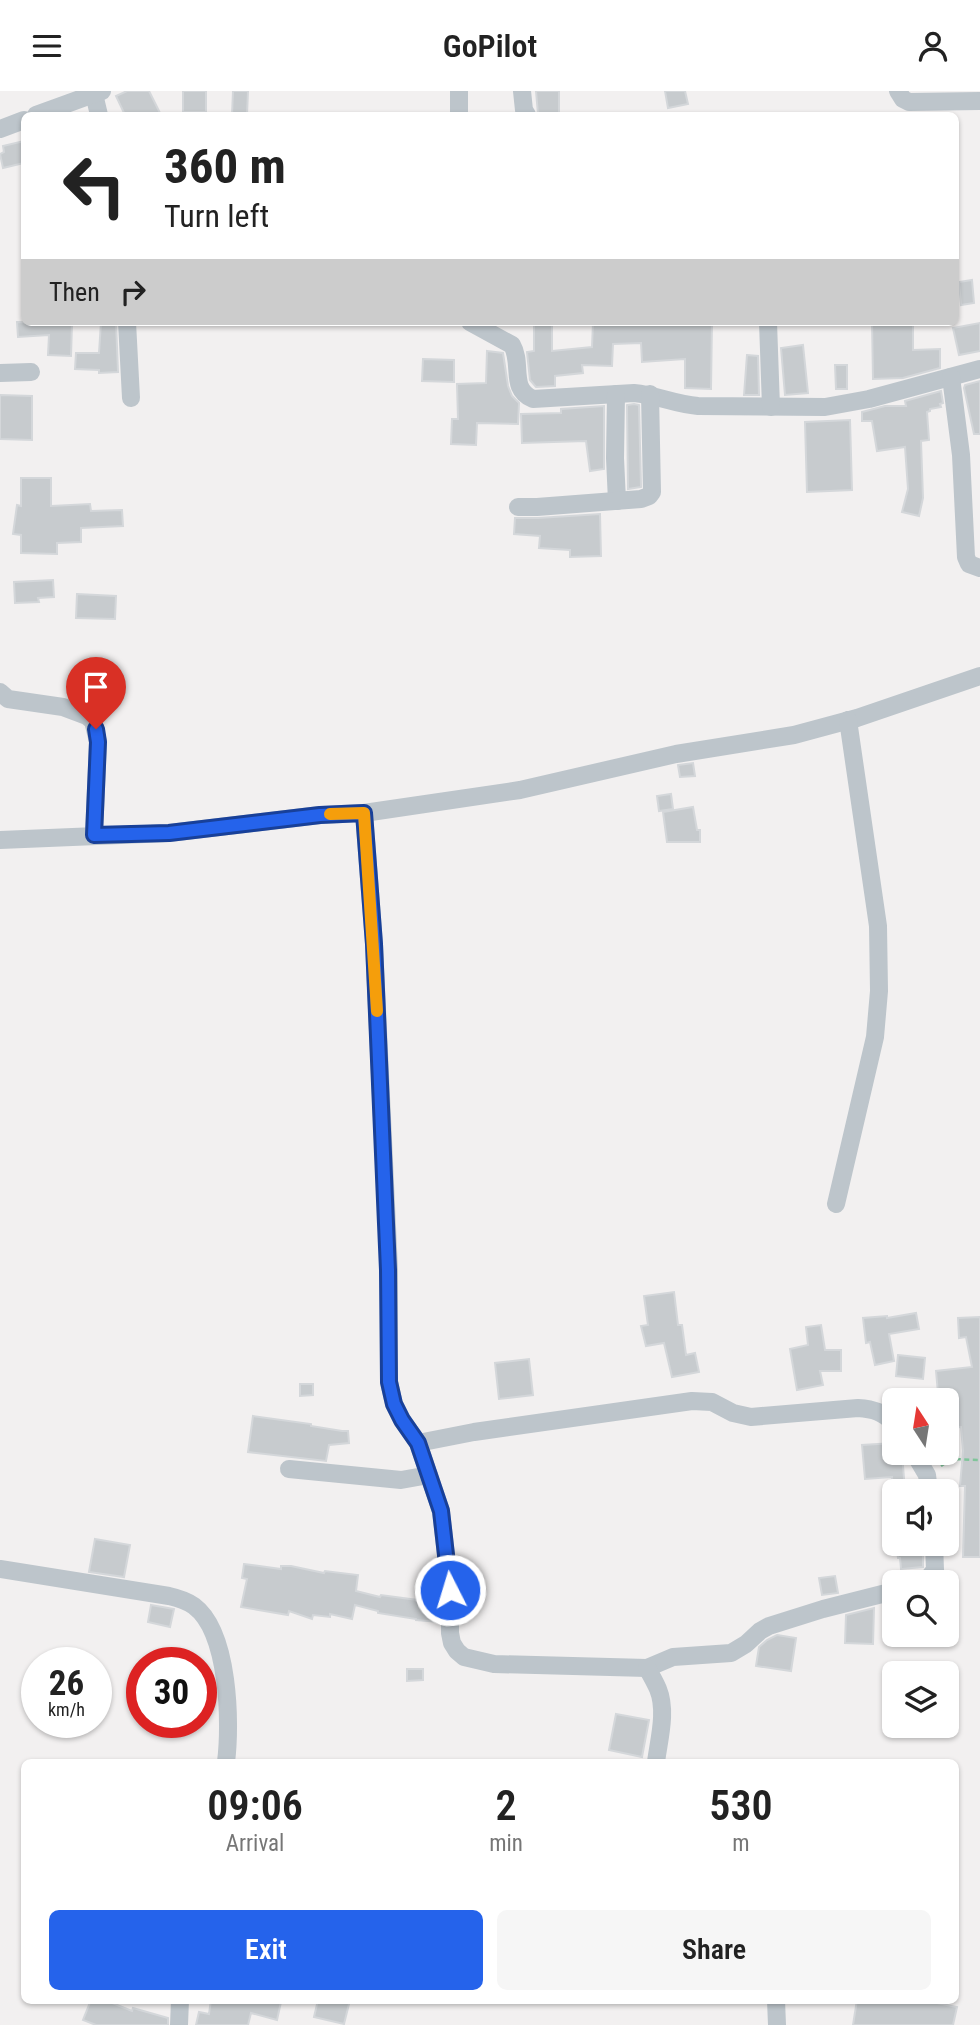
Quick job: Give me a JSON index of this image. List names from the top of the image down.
{
  "north": "top",
  "page": {
    "header": "GoPilot",
    "turn": ["360 m", "Turn left"],
    "then": "Then",
    "speed": "26 km/h",
    "limit": "30",
    "eta": [
      "09:06",
      "Arrival",
      "2",
      "min",
      "530",
      "m"
    ],
    "buttons": ["Exit", "Share"]
  }
}
